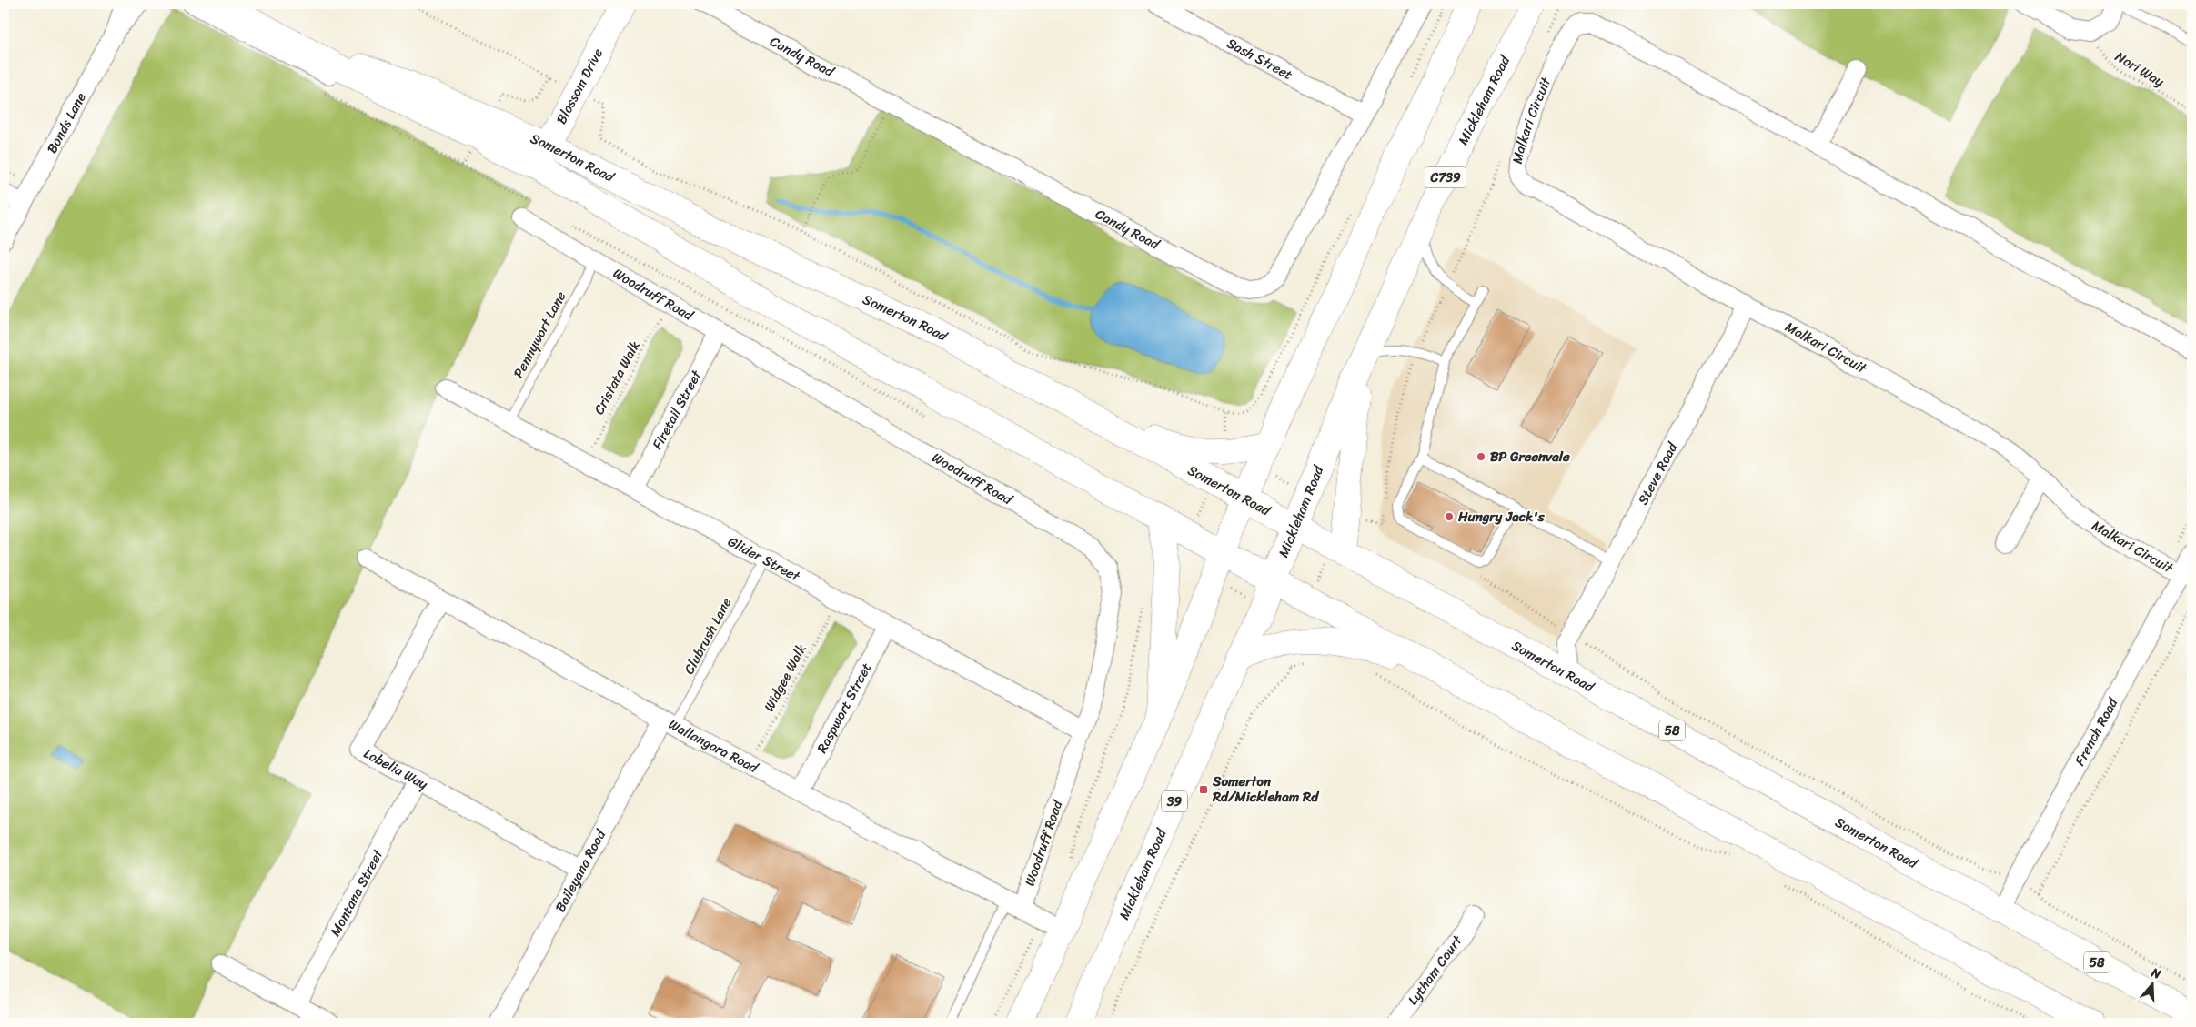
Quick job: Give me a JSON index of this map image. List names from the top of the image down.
{
  "streets": {
    "main road": [
      "Blossom Drive",
      "Mickleham Road",
      "Somerton Road",
      "C739",
      "58",
      "39"
    ],
    "street": [
      "Candy Road",
      "Sash Street",
      "Malkari Circuit",
      "Bonds Lane",
      "Woodruff Road",
      "Firetail Street",
      "Steve Road",
      "Glider Street",
      "Raspwort Street",
      "French Road",
      "Wallangara Road",
      "Lobelia Way",
      "Baileyana Road",
      "Montana Street",
      "Lytham Court"
    ],
    "lane": ["Pennywort Lane", "Clubrush Lane"],
    "path": ["Nori Way", "Cristata Walk", "Widgee Walk"]
  },
  "crossings": [
    ["Candy Road", "Sash Street"],
    ["Blossom Drive", "Somerton Road"],
    ["Mickleham Road", "Somerton Road"],
    ["Malkari Circuit", "Steve Road"],
    ["Malkari Circuit", "French Road"],
    ["Somerton Road", "French Road"],
    ["Woodruff Road", "Pennywort Lane"],
    ["Woodruff Road", "Cristata Walk"],
    ["Woodruff Road", "Firetail Street"],
    ["Woodruff Road", "Glider Street"],
    ["Woodruff Road", "Wallangara Road"],
    ["Pennywort Lane", "Glider Street"],
    ["Cristata Walk", "Glider Street"],
    ["Firetail Street", "Glider Street"],
    ["Glider Street", "Clubrush Lane"],
    ["Glider Street", "Widgee Walk"],
    ["Glider Street", "Raspwort Street"],
    ["Clubrush Lane", "Wallangara Road"],
    ["Clubrush Lane", "Baileyana Road"],
    ["Widgee Walk", "Wallangara Road"],
    ["Raspwort Street", "Wallangara Road"],
    ["Wallangara Road", "Lobelia Way"],
    ["Wallangara Road", "Baileyana Road"],
    ["Lobelia Way", "Baileyana Road"],
    ["Lobelia Way", "Montana Street"]
  ],
  "places": {
    "other": ["BP Greenvale", "Hungry Jack's"],
    "transit": ["Somerton Rd/Mickleham Rd"]
  },
  "north": "top"
}
